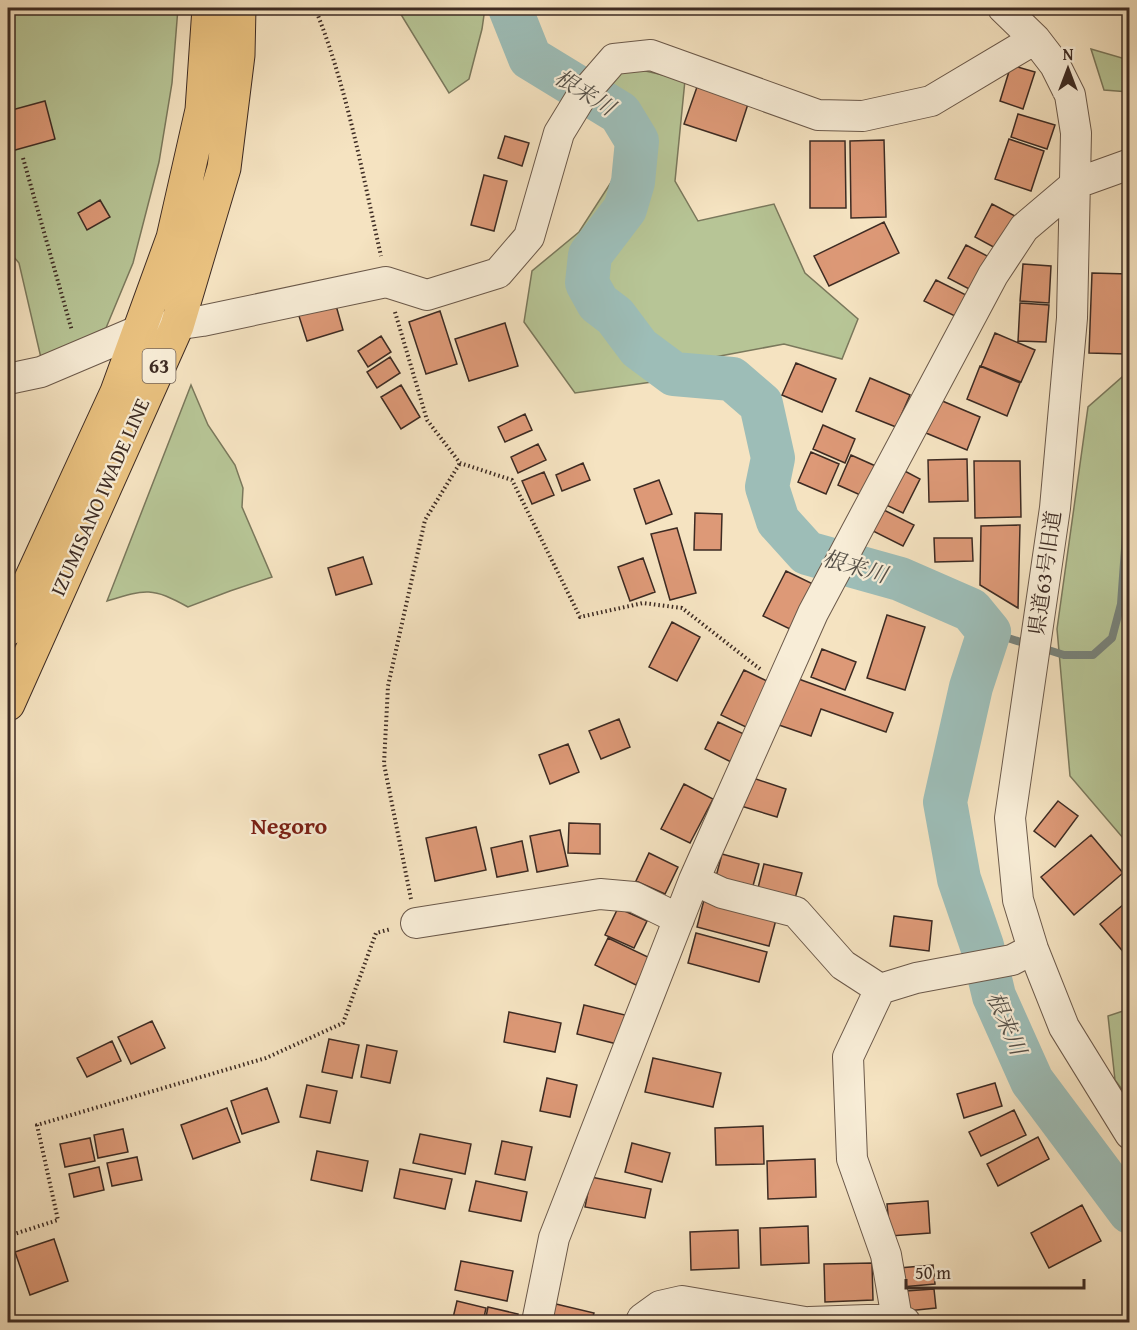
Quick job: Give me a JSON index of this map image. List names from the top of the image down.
{
  "streets": {
    "main road": ["63", "IZUMISANO IWADE LINE"],
    "street": ["県道63号旧道"]
  },
  "districts": ["Negoro"],
  "water": ["根来川"],
  "scale_bar": "50 m",
  "north": "top"
}
